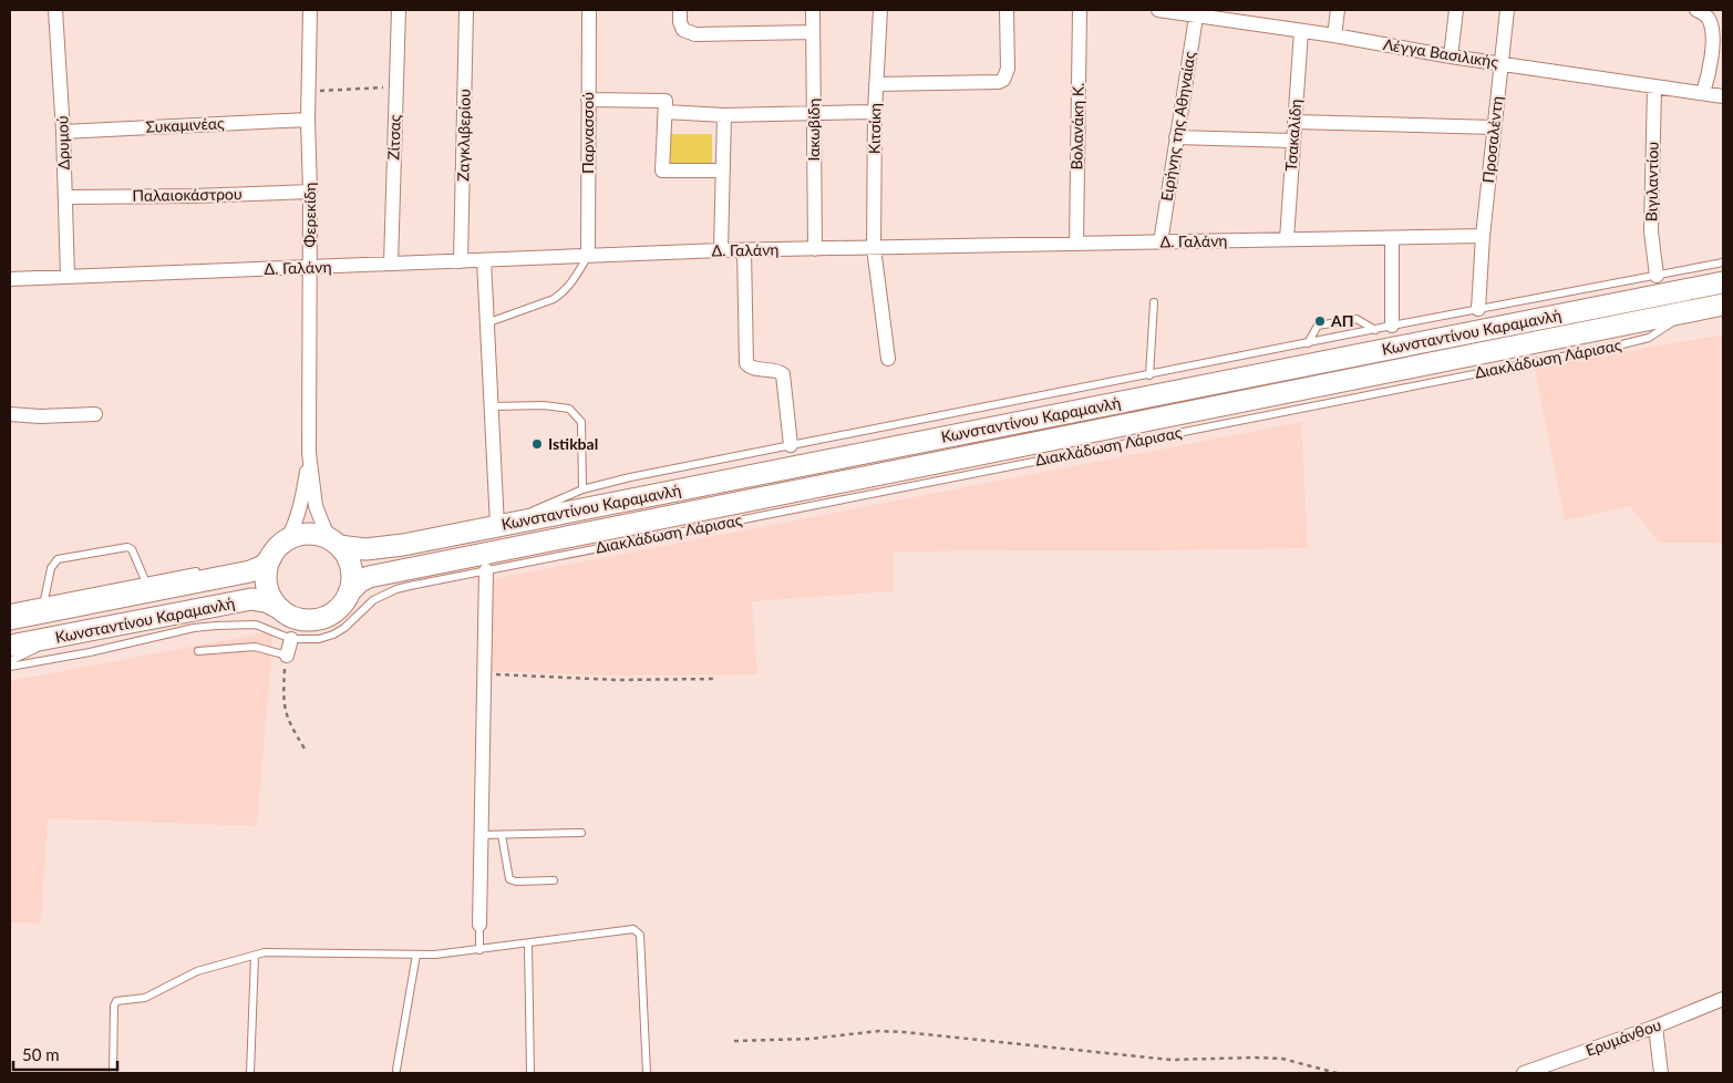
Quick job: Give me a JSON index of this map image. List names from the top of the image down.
{
  "streets": {
    "main road": ["Κωνσταντίνου Καραμανλή", "Διακλάδωση Λάρισας"],
    "street": [
      "Λέγγα Βασιλικής",
      "Συκαμινέας",
      "Βολανάκη Κ.",
      "Ειρήνης της Αθηναίας",
      "Κιτσίκη",
      "Ιακωβίδη",
      "Παρνασσού",
      "Ζαγκλιβερίου",
      "Τσακαλίδη",
      "Ζίτσας",
      "Προσαλέντη",
      "Δρυμού",
      "Βιγιλαντίου",
      "Παλαιοκάστρου",
      "Φερεκίδη",
      "Δ. Γαλάνη",
      "Ερυμάνθου"
    ]
  },
  "crossings": [
    ["Λέγγα Βασιλικής", "Ειρήνης της Αθηναίας"],
    ["Λέγγα Βασιλικής", "Τσακαλίδη"],
    ["Λέγγα Βασιλικής", "Προσαλέντη"],
    ["Λέγγα Βασιλικής", "Βιγιλαντίου"],
    ["Συκαμινέας", "Δρυμού"],
    ["Συκαμινέας", "Φερεκίδη"],
    ["Βολανάκη Κ.", "Δ. Γαλάνη"],
    ["Ειρήνης της Αθηναίας", "Δ. Γαλάνη"],
    ["Κιτσίκη", "Δ. Γαλάνη"],
    ["Ιακωβίδη", "Δ. Γαλάνη"],
    ["Παρνασσού", "Δ. Γαλάνη"],
    ["Ζαγκλιβερίου", "Δ. Γαλάνη"],
    ["Τσακαλίδη", "Δ. Γαλάνη"],
    ["Ζίτσας", "Δ. Γαλάνη"],
    ["Προσαλέντη", "Δ. Γαλάνη"],
    ["Δρυμού", "Παλαιοκάστρου"],
    ["Δρυμού", "Δ. Γαλάνη"],
    ["Παλαιοκάστρου", "Φερεκίδη"],
    ["Φερεκίδη", "Δ. Γαλάνη"],
    ["Φερεκίδη", "Κωνσταντίνου Καραμανλή"],
    ["Κωνσταντίνου Καραμανλή", "Διακλάδωση Λάρισας"]
  ],
  "places": ["ΑΠ", "Istikbal"],
  "scale_bar": "50 m"
}
